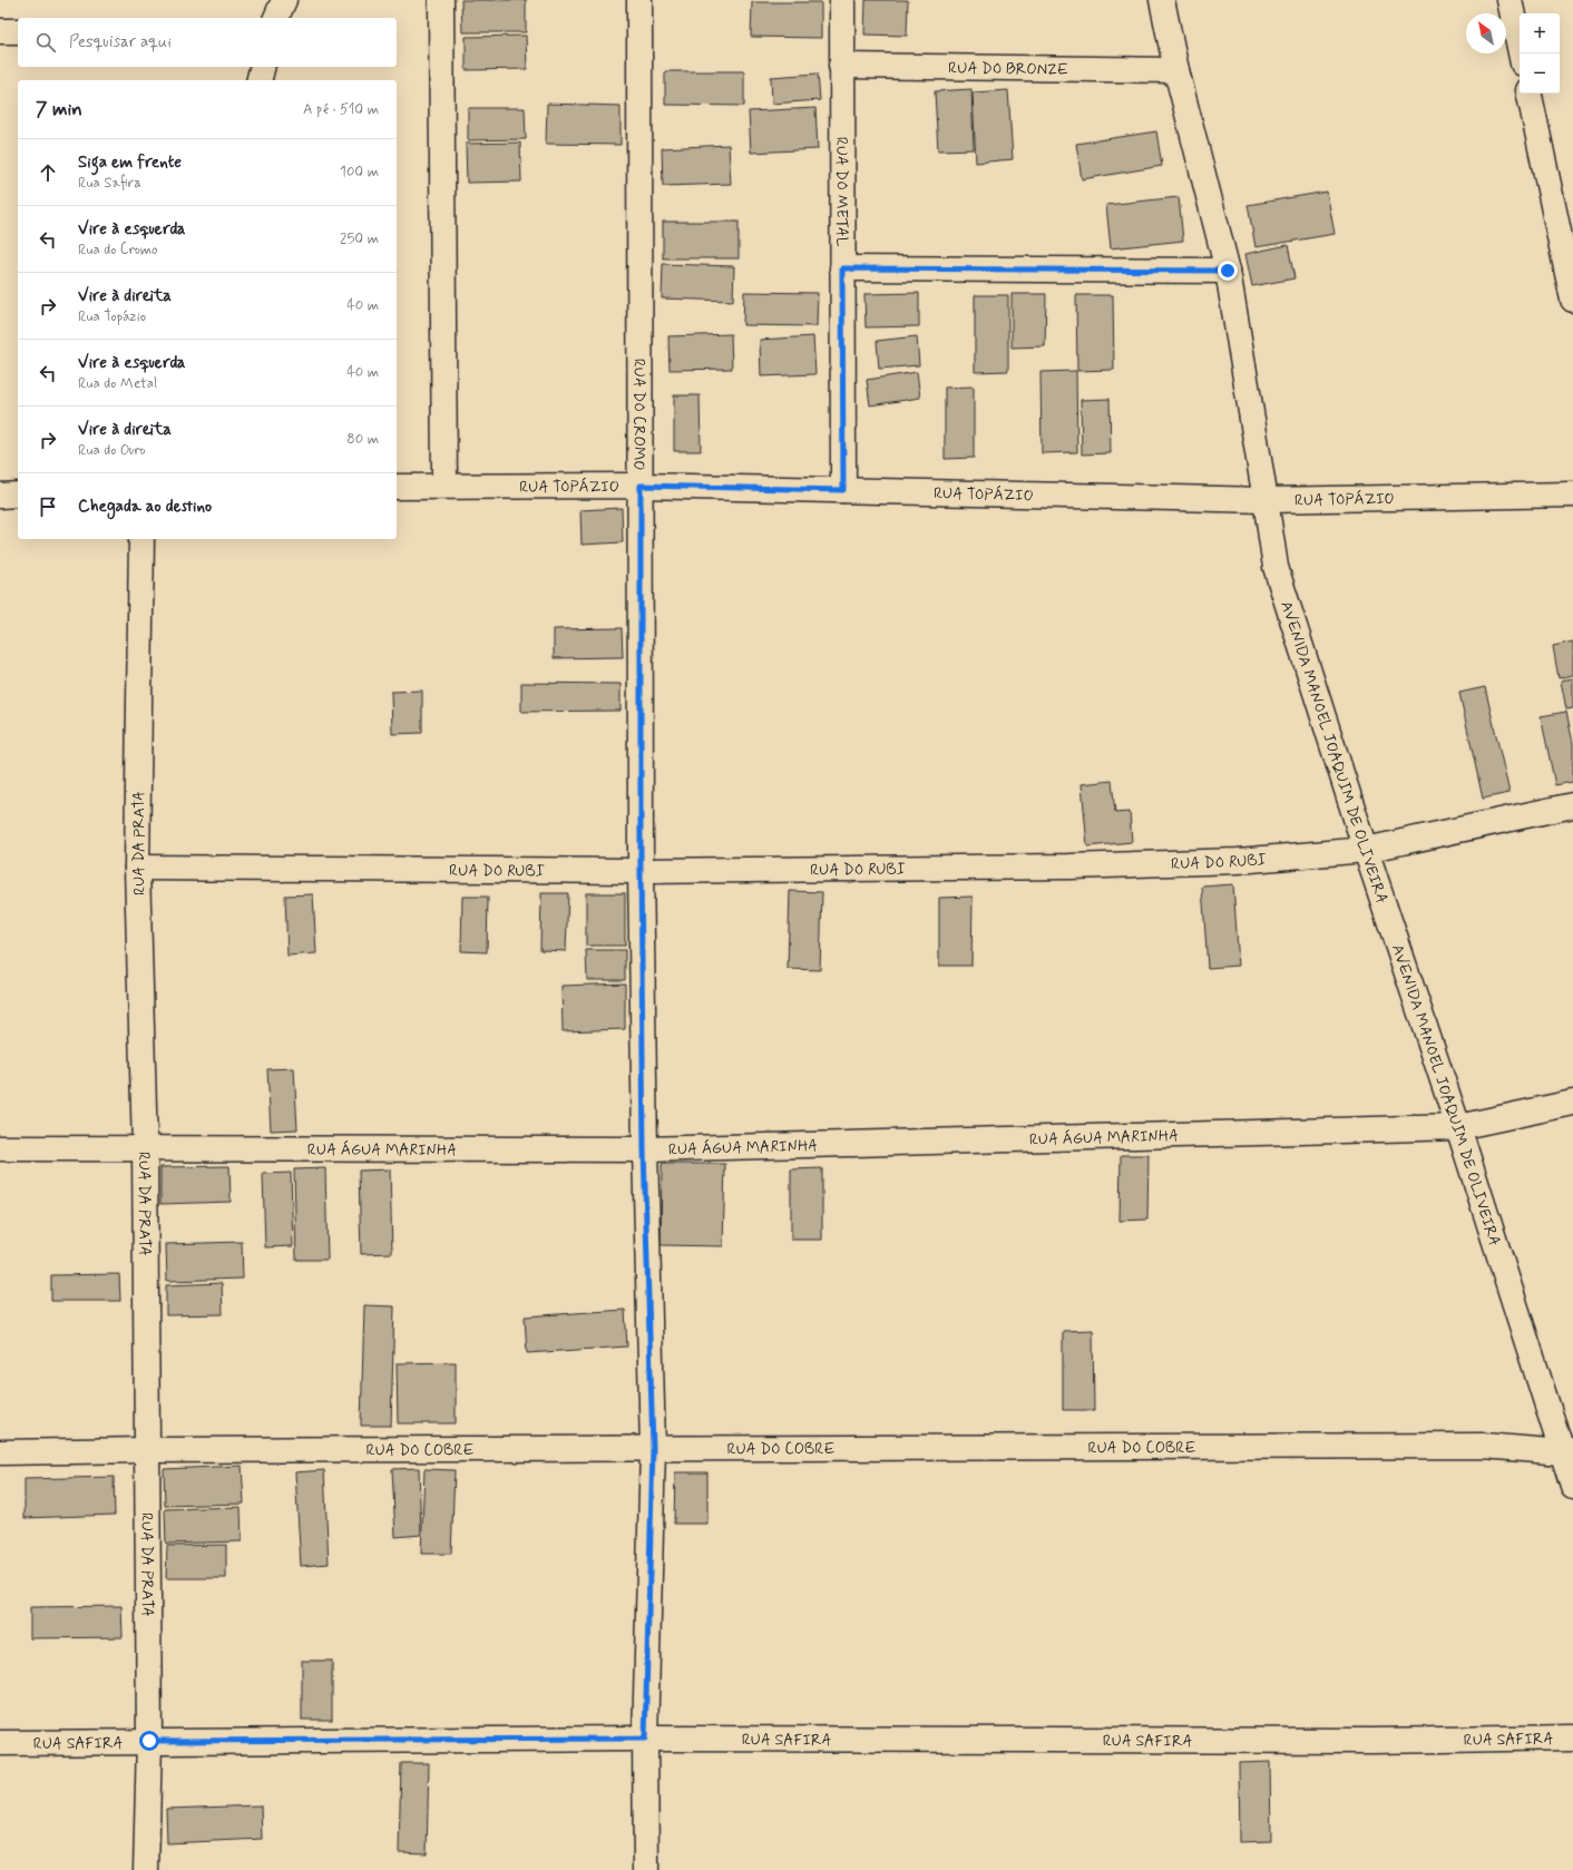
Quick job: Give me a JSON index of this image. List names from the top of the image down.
{
  "streets": {
    "street": [
      "RUA DO BRONZE",
      "RUA DO METAL",
      "RUA DO CROMO",
      "RUA TOPÁZIO",
      "AVENIDA MANOEL JOAQUIM DE OLIVEIRA",
      "RUA DA PRATA",
      "RUA DO RUBI",
      "RUA ÁGUA MARINHA",
      "RUA DO COBRE",
      "RUA SAFIRA"
    ]
  },
  "crossings": [
    ["RUA DO BRONZE", "RUA DO METAL"],
    ["RUA DO BRONZE", "AVENIDA MANOEL JOAQUIM DE OLIVEIRA"],
    ["RUA DO METAL", "RUA TOPÁZIO"],
    ["RUA DO CROMO", "RUA TOPÁZIO"],
    ["RUA DO CROMO", "RUA DO RUBI"],
    ["RUA DO CROMO", "RUA ÁGUA MARINHA"],
    ["RUA DO CROMO", "RUA DO COBRE"],
    ["RUA DO CROMO", "RUA SAFIRA"],
    ["RUA TOPÁZIO", "AVENIDA MANOEL JOAQUIM DE OLIVEIRA"],
    ["AVENIDA MANOEL JOAQUIM DE OLIVEIRA", "RUA DO RUBI"],
    ["AVENIDA MANOEL JOAQUIM DE OLIVEIRA", "RUA ÁGUA MARINHA"],
    ["AVENIDA MANOEL JOAQUIM DE OLIVEIRA", "RUA DO COBRE"],
    ["RUA DA PRATA", "RUA DO RUBI"],
    ["RUA DA PRATA", "RUA ÁGUA MARINHA"],
    ["RUA DA PRATA", "RUA DO COBRE"],
    ["RUA DA PRATA", "RUA SAFIRA"]
  ],
  "north": "top left",
  "page": {
    "map_buttons": ["+", "−"],
    "search": "Pesquisar aqui",
    "heading": ["7 min", "A pé · 510 m"],
    "list": [
      ["Siga em frente", "Rua Safira", "100 m"],
      ["Vire à esquerda", "Rua do Cromo", "250 m"],
      ["Vire à direita", "Rua Topázio", "40 m"],
      ["Vire à esquerda", "Rua do Metal", "40 m"],
      ["Vire à direita", "Rua do Ouro", "80 m"],
      "Chegada ao destino"
    ]
  }
}
